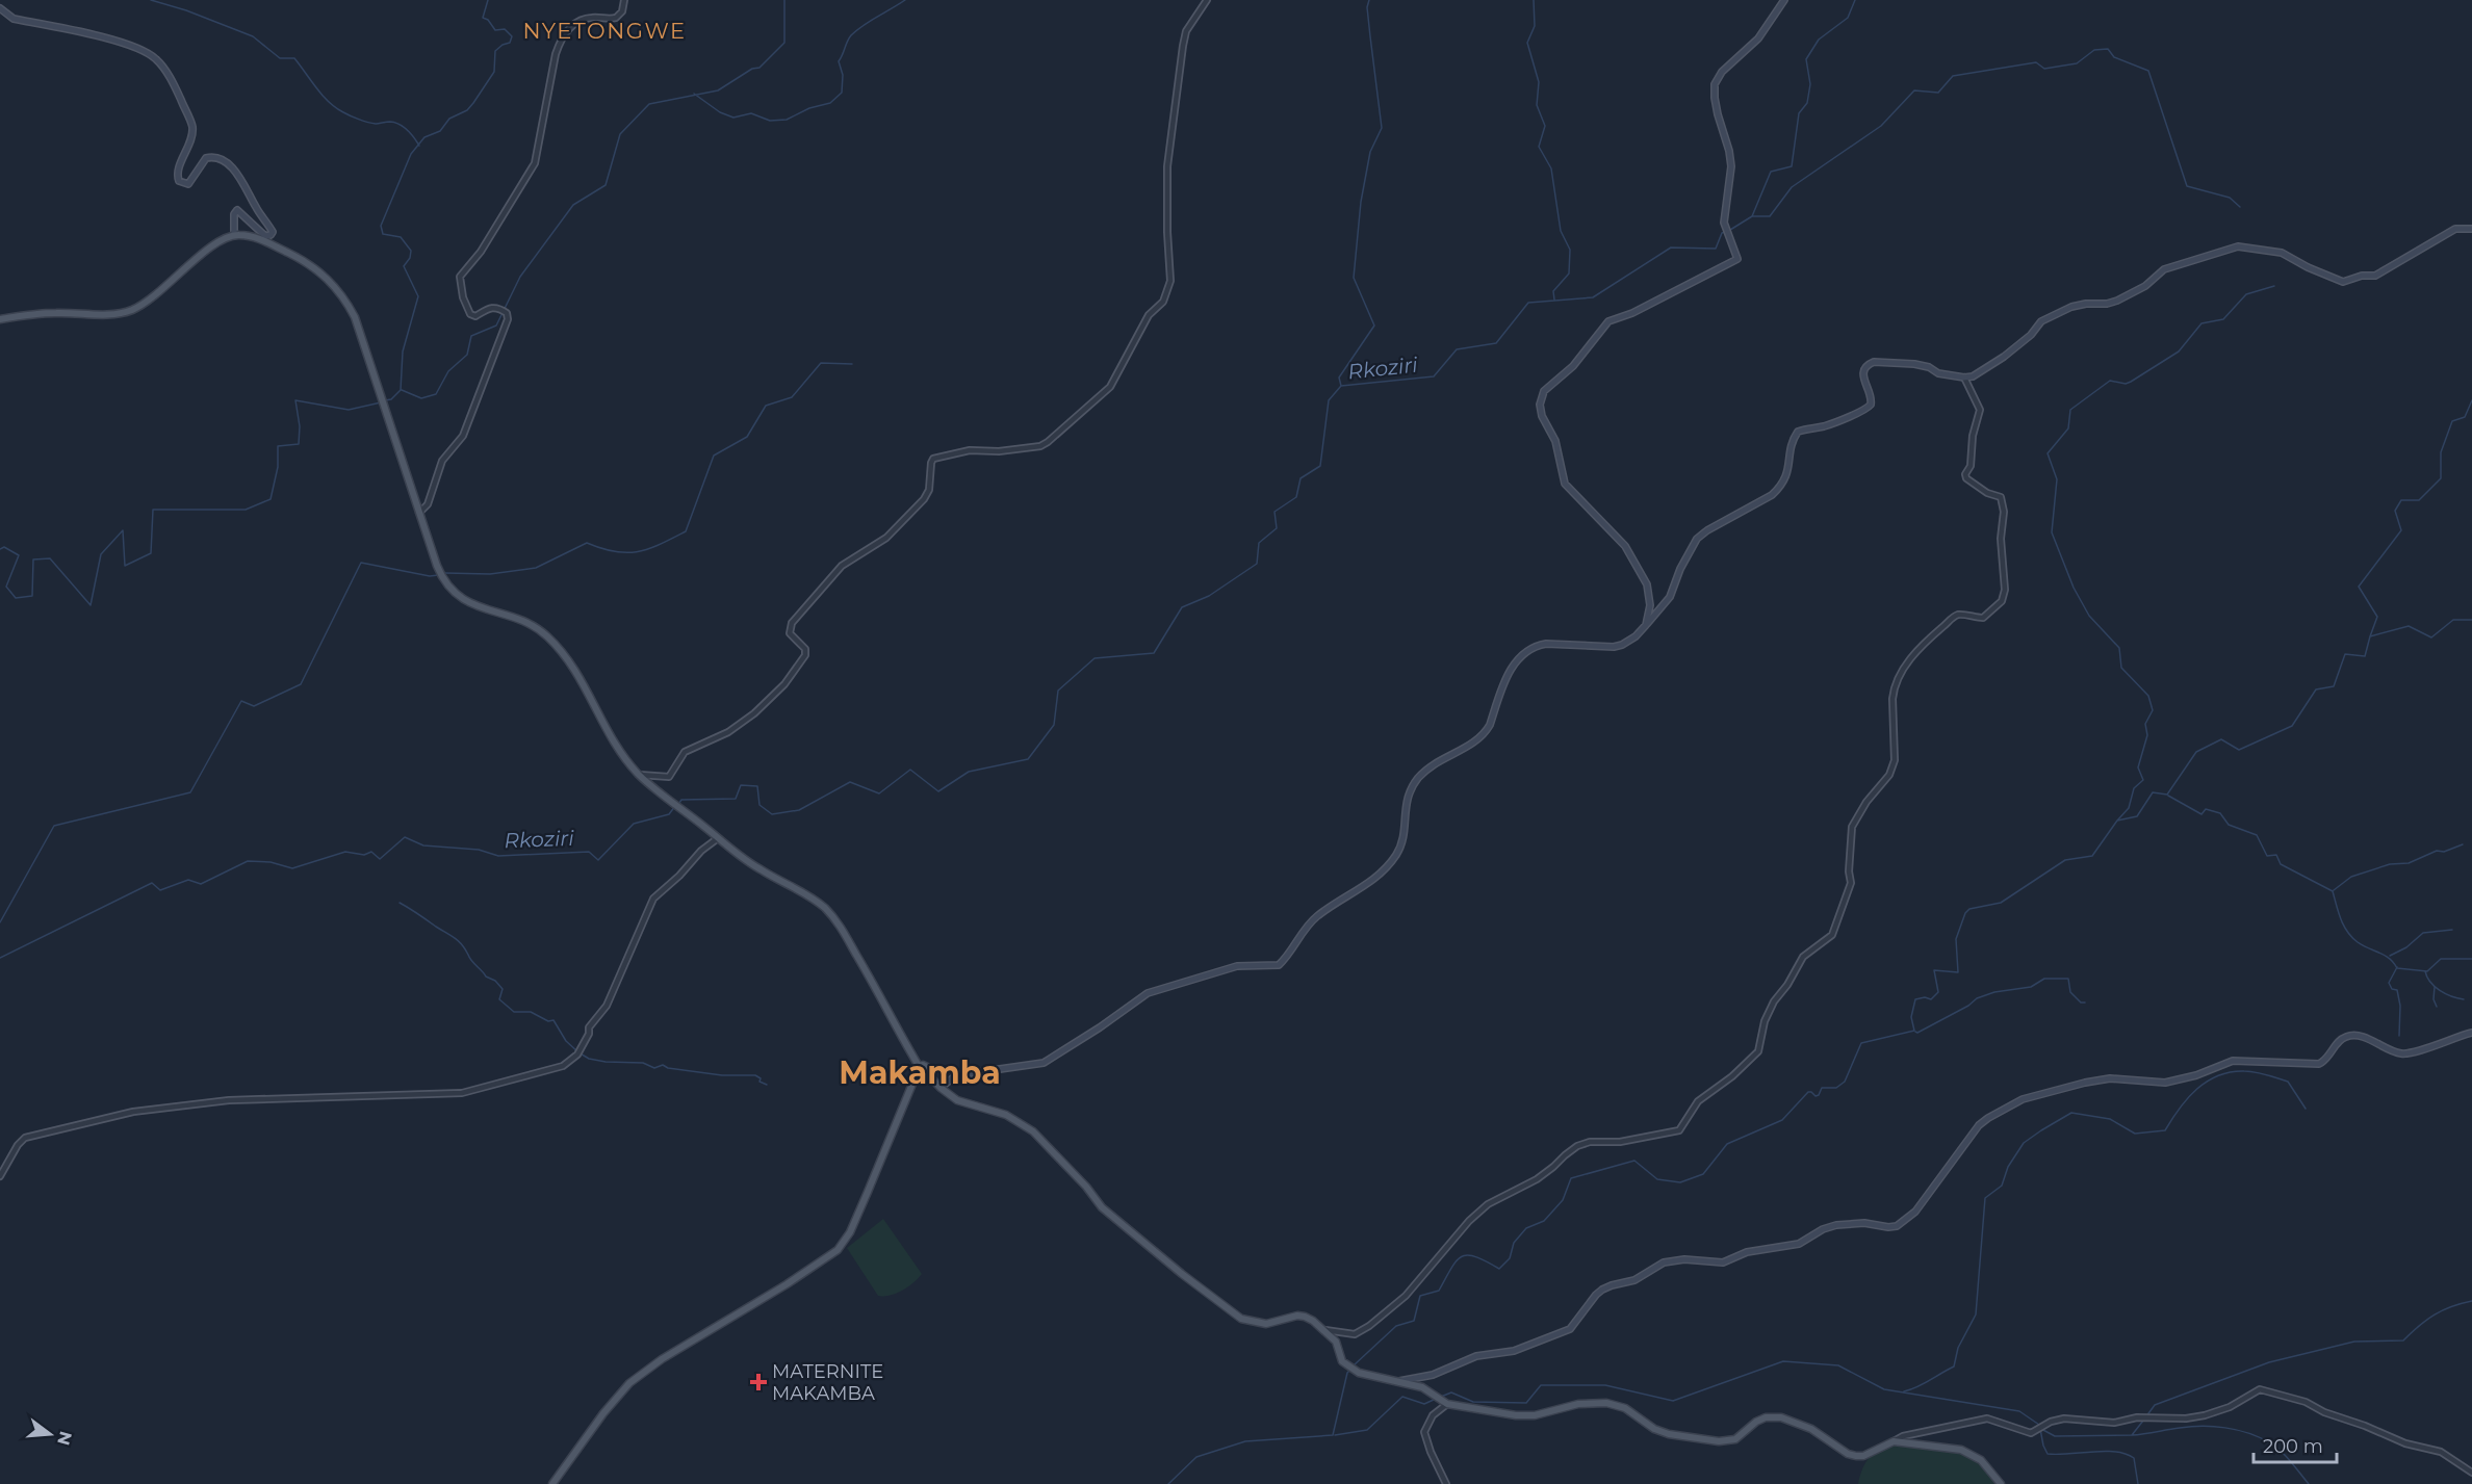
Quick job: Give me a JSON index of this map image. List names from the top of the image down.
{
  "districts": ["NYETONGWE", "Makamba"],
  "water": ["Rkoziri"],
  "places": {
    "health": ["MATERNITE MAKAMBA"]
  },
  "scale_bar": "200 m",
  "north": "right"
}
